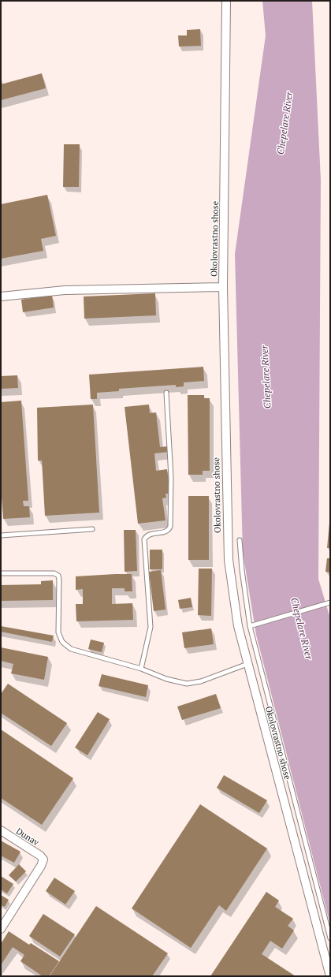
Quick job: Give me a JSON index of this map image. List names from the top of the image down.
{
  "streets": {
    "street": ["Okolovrastno shose", "Dunav"]
  },
  "water": ["Chepelare River"]
}
